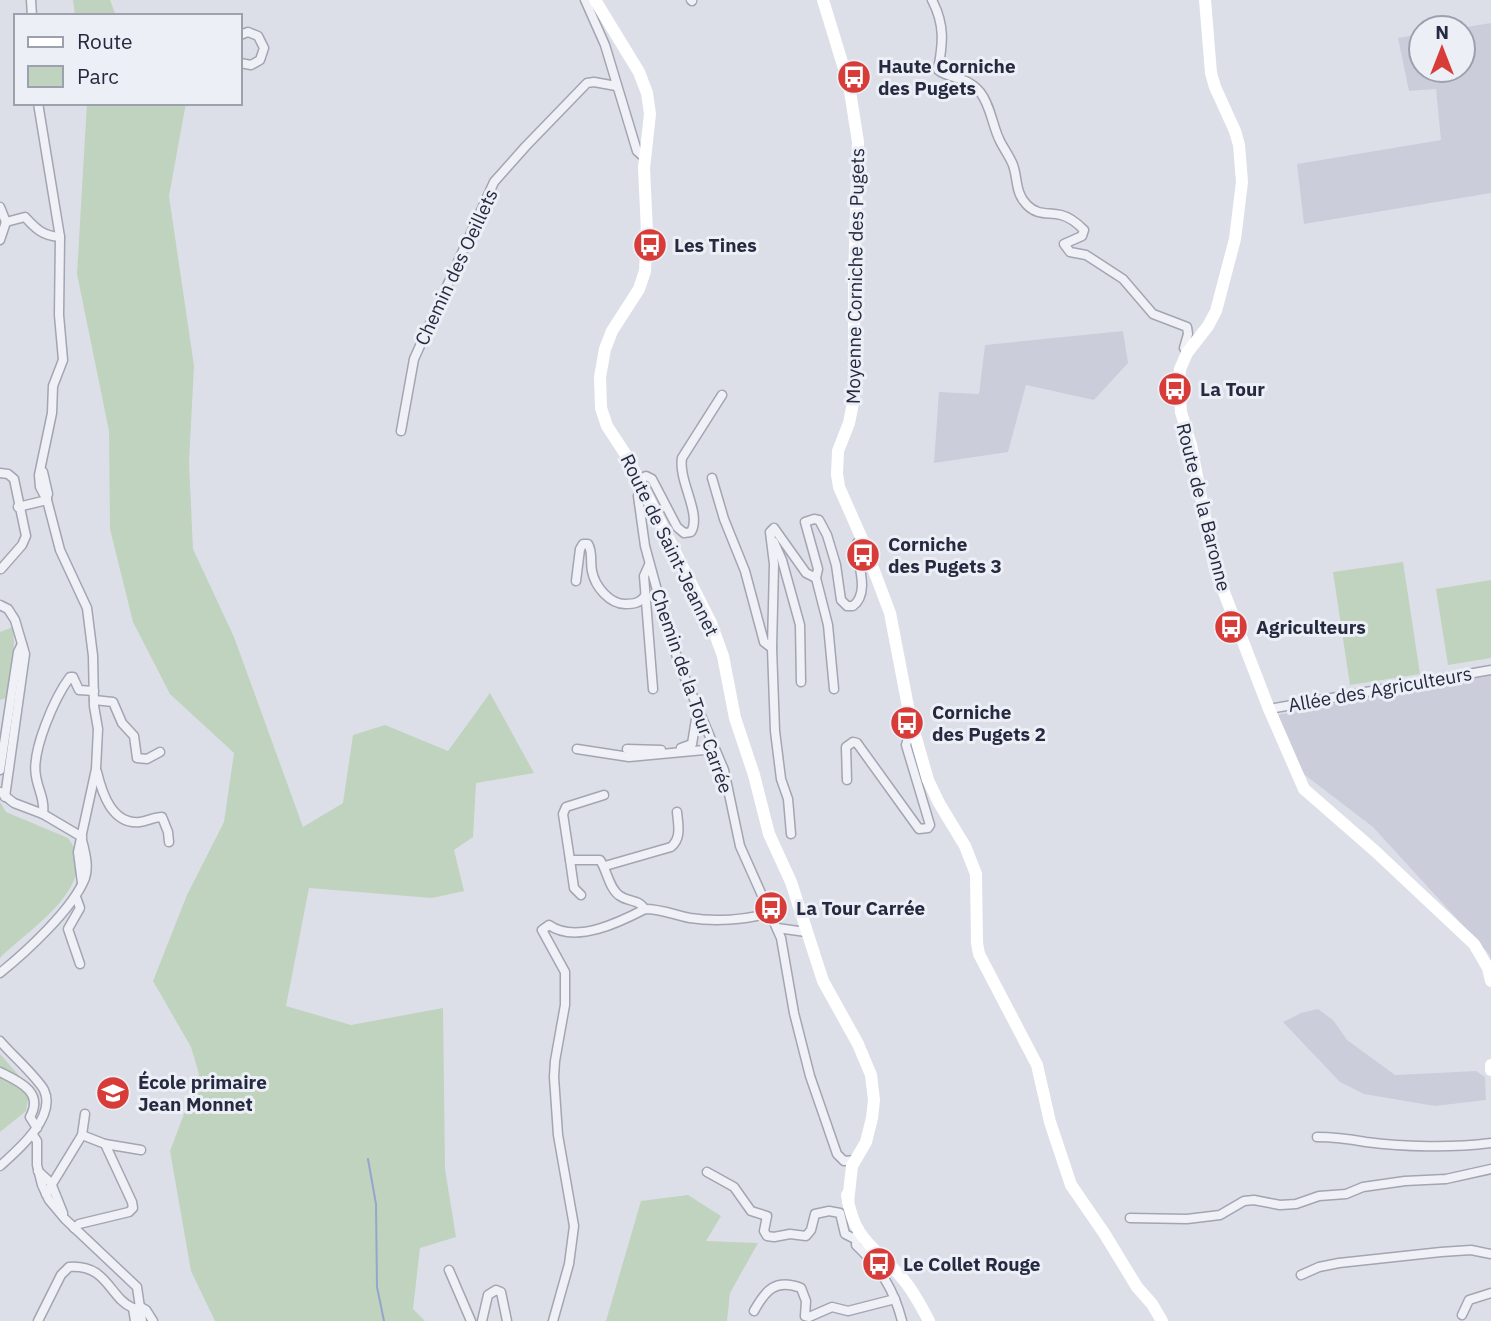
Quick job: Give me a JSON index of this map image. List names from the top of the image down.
{
  "streets": {
    "main road": ["Moyenne Corniche des Pugets", "Route de la Baronne", "Route de Saint-Jeannet"],
    "street": ["Chemin des Oeillets", "Allée des Agriculteurs", "Chemin de la Tour Carrée"]
  },
  "crossings": [
    ["Route de la Baronne", "Allée des Agriculteurs"],
    ["Route de Saint-Jeannet", "Chemin de la Tour Carrée"]
  ],
  "places": {
    "bus stop": [
      "Haute Corniche des Pugets",
      "Les Tines",
      "La Tour",
      "Corniche des Pugets 3",
      "Agriculteurs",
      "Corniche des Pugets 2",
      "La Tour Carrée",
      "Le Collet Rouge"
    ],
    "school or university": ["École primaire Jean Monnet"]
  },
  "legend": ["Route", "Parc"],
  "north": "top"
}
